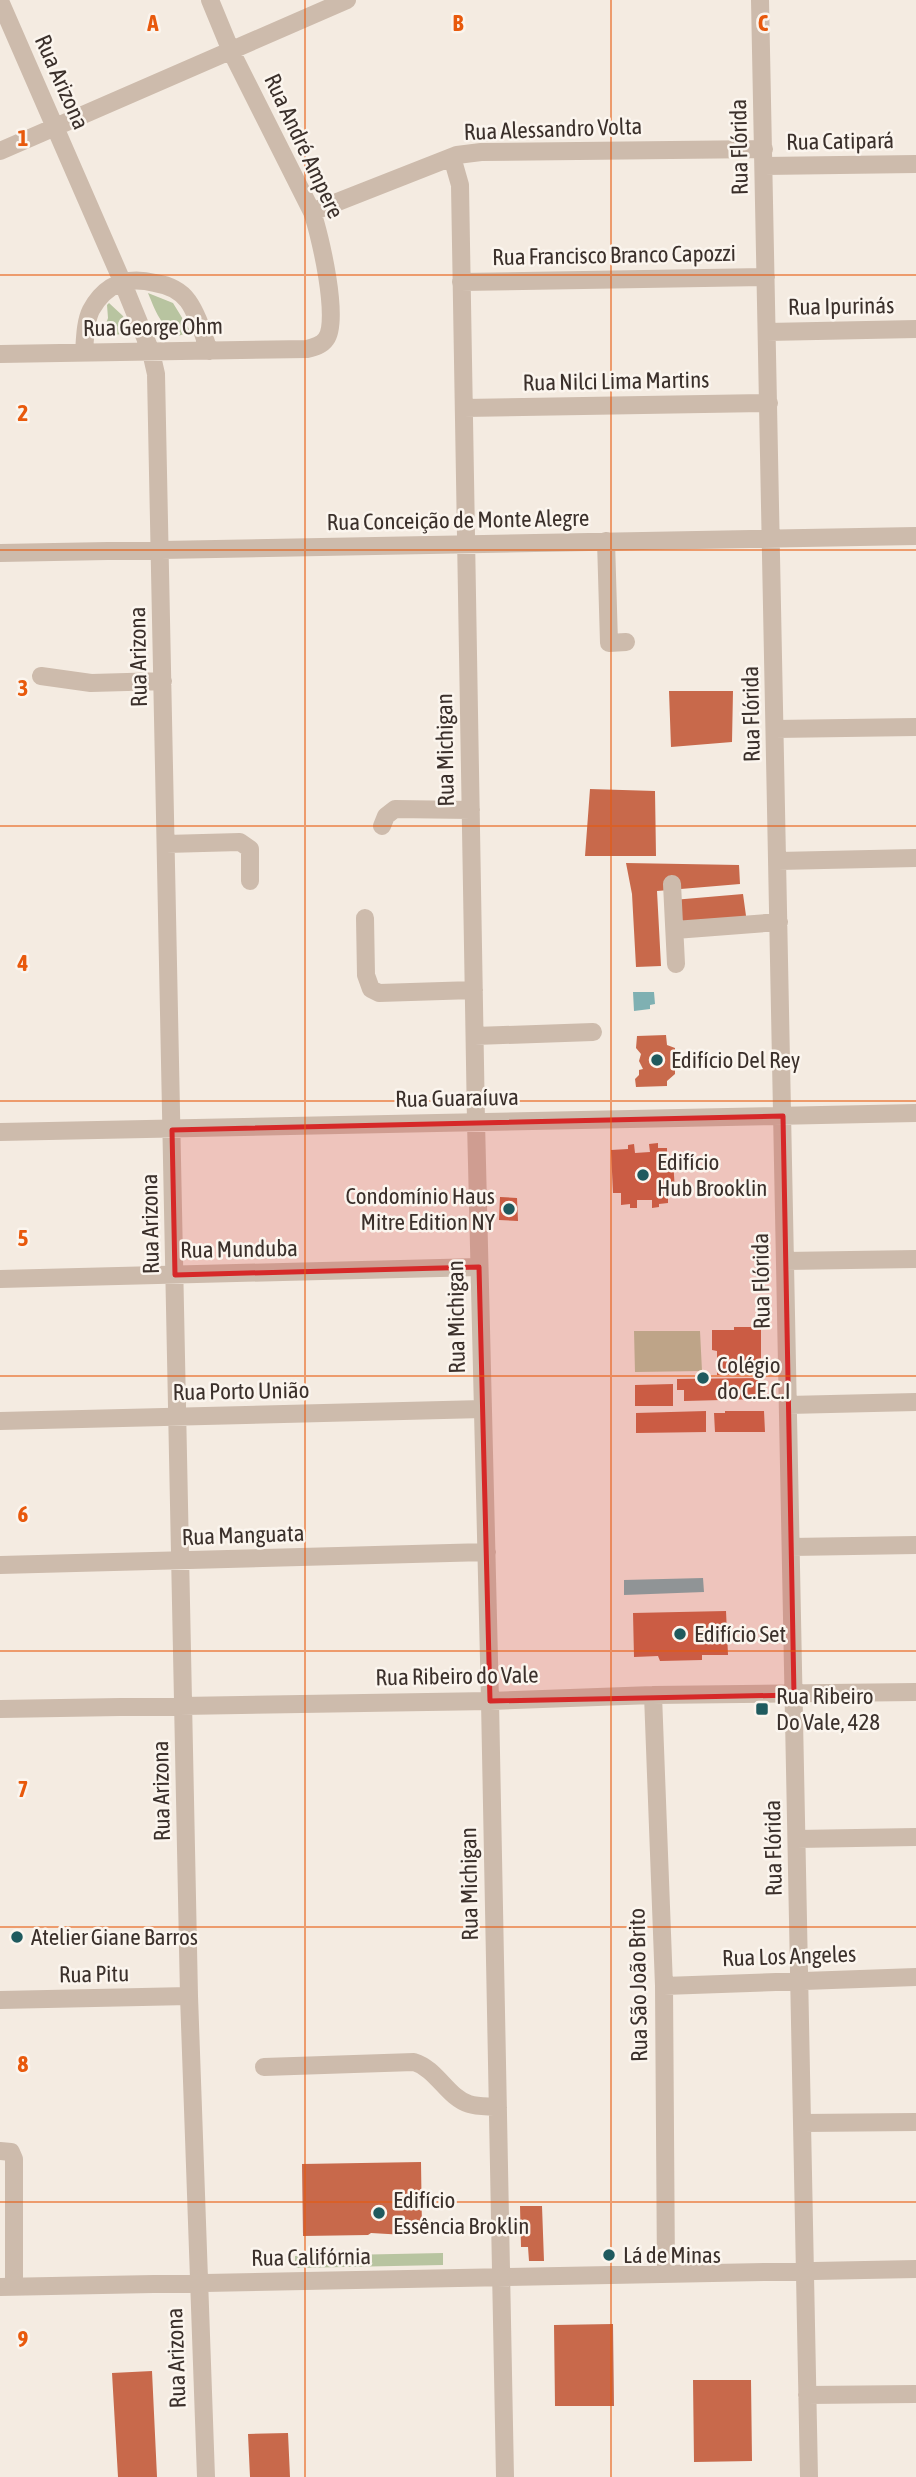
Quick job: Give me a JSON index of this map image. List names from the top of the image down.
{
  "streets": {
    "street": [
      "Rua Arizona",
      "Rua Alessandro Volta",
      "Rua Catipará",
      "Rua André Ampere",
      "Rua Flórida",
      "Rua Francisco Branco Capozzi",
      "Rua Ipurinás",
      "Rua George Ohm",
      "Rua Nilci Lima Martins",
      "Rua Conceição de Monte Alegre",
      "Rua Michigan",
      "Rua Guaraíuva",
      "Rua Munduba",
      "Rua Porto União",
      "Rua Manguata",
      "Rua Ribeiro do Vale",
      "Rua Los Angeles",
      "Rua Pitu",
      "Rua São João Brito",
      "Rua Califórnia"
    ]
  },
  "crossings": [
    ["Rua Arizona", "Rua George Ohm"],
    ["Rua Arizona", "Rua Conceição de Monte Alegre"],
    ["Rua Arizona", "Rua Guaraíuva"],
    ["Rua Arizona", "Rua Munduba"],
    ["Rua Arizona", "Rua Porto União"],
    ["Rua Arizona", "Rua Manguata"],
    ["Rua Arizona", "Rua Ribeiro do Vale"],
    ["Rua Arizona", "Rua Pitu"],
    ["Rua Arizona", "Rua Califórnia"],
    ["Rua Alessandro Volta", "Rua Catipará"],
    ["Rua Alessandro Volta", "Rua André Ampere"],
    ["Rua Alessandro Volta", "Rua Flórida"],
    ["Rua Alessandro Volta", "Rua Michigan"],
    ["Rua Catipará", "Rua Flórida"],
    ["Rua André Ampere", "Rua George Ohm"],
    ["Rua Flórida", "Rua Francisco Branco Capozzi"],
    ["Rua Flórida", "Rua Ipurinás"],
    ["Rua Flórida", "Rua Nilci Lima Martins"],
    ["Rua Flórida", "Rua Conceição de Monte Alegre"],
    ["Rua Flórida", "Rua Guaraíuva"],
    ["Rua Flórida", "Rua Ribeiro do Vale"],
    ["Rua Flórida", "Rua Los Angeles"],
    ["Rua Flórida", "Rua Califórnia"],
    ["Rua Francisco Branco Capozzi", "Rua Michigan"],
    ["Rua Nilci Lima Martins", "Rua Michigan"],
    ["Rua Conceição de Monte Alegre", "Rua Michigan"],
    ["Rua Michigan", "Rua Guaraíuva"],
    ["Rua Michigan", "Rua Munduba"],
    ["Rua Michigan", "Rua Porto União"],
    ["Rua Michigan", "Rua Manguata"],
    ["Rua Michigan", "Rua Ribeiro do Vale"],
    ["Rua Michigan", "Rua Califórnia"],
    ["Rua Ribeiro do Vale", "Rua São João Brito"],
    ["Rua Los Angeles", "Rua São João Brito"],
    ["Rua São João Brito", "Rua Califórnia"]
  ],
  "places": {
    "other": [
      "Edifício Del Rey",
      "Edifício Hub Brooklin",
      "Condomínio Haus Mitre Edition NY",
      "Colégio do C.E.C.I",
      "Edifício Set",
      "Atelier Giane Barros",
      "Edifício Essência Broklin",
      "Lá de Minas"
    ],
    "transit": ["Rua Ribeiro Do Vale, 428"]
  },
  "grid": {
    "columns": ["A", "B", "C"],
    "rows": [
      "1",
      "2",
      "3",
      "4",
      "5",
      "6",
      "7",
      "8",
      "9"
    ]
  }
}
